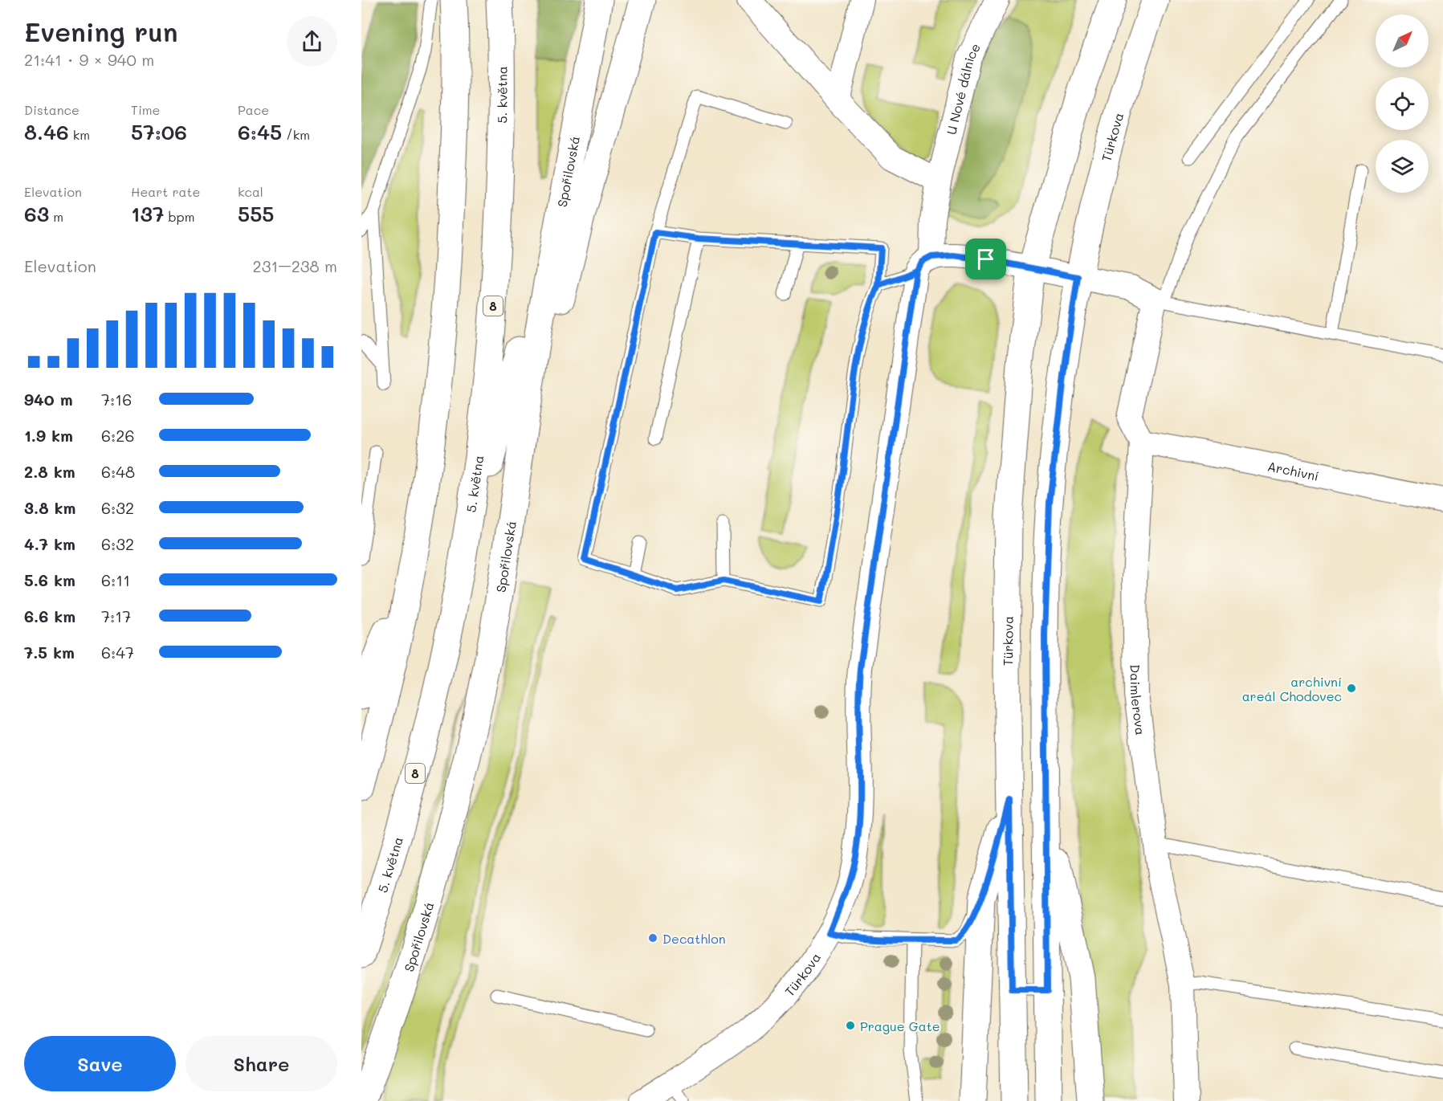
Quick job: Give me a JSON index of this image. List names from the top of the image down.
{
  "streets": {
    "main road": [
      "5. května",
      "Türkova",
      "Spořilovská",
      "8"
    ],
    "street": ["U Nové dálnice", "Archivní", "Daimlerova"]
  },
  "crossings": [
    ["U Nové dálnice", "Türkova"],
    ["Archivní", "Daimlerova"]
  ],
  "places": ["archivní areál Chodovec", "Decathlon", "Prague Gate"],
  "north": "top right",
  "page": {
    "heading": ["Evening run", "21:41 · 9 × 940 m"],
    "stats": [
      ["Distance", "8.46 km"],
      ["Time", "57:06"],
      ["Pace", "6:45 /km"],
      ["Elevation", "63 m"],
      ["Heart rate", "137 bpm"],
      ["kcal", "555"]
    ],
    "chart": ["Elevation", "231–238 m"],
    "list": [
      {
        "name": "940 m",
        "note": "7:16"
      },
      {
        "name": "1.9 km",
        "note": "6:26"
      },
      {
        "name": "2.8 km",
        "note": "6:48"
      },
      {
        "name": "3.8 km",
        "note": "6:32"
      },
      {
        "name": "4.7 km",
        "note": "6:32"
      },
      {
        "name": "5.6 km",
        "note": "6:11"
      },
      {
        "name": "6.6 km",
        "note": "7:17"
      },
      {
        "name": "7.5 km",
        "note": "6:47"
      }
    ],
    "buttons": ["Save", "Share"]
  }
}
